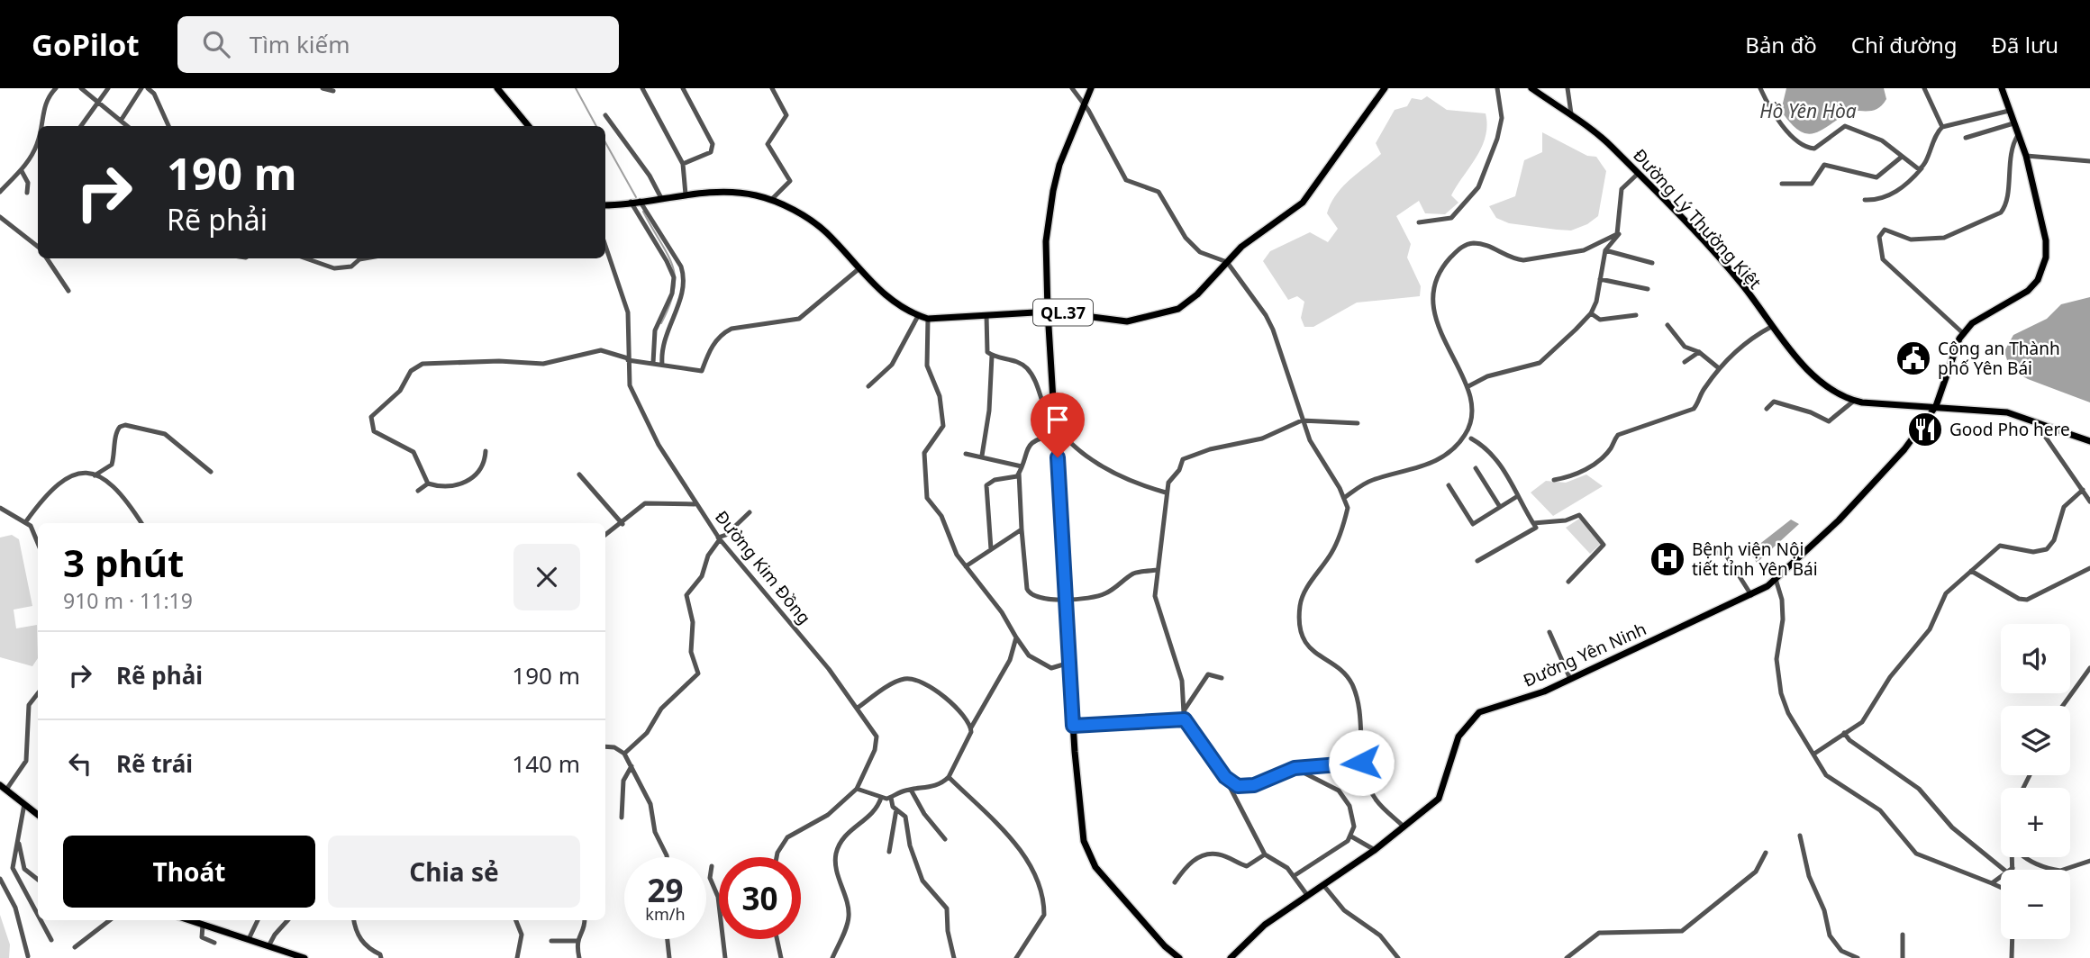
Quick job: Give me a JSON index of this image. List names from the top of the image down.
{
  "streets": {
    "main road": ["Đường Lý Thường Kiệt", "QL.37", "Đường Yên Ninh"],
    "street": ["Đường Kim Đồng"]
  },
  "crossings": [
    ["Đường Lý Thường Kiệt", "Đường Yên Ninh"]
  ],
  "water": ["Hồ Yên Hòa"],
  "places": {
    "public building": ["Công an Thành phố Yên Bái"],
    "restaurant": ["Good Pho here"],
    "hospital": ["Bệnh viện Nội tiết tỉnh Yên Bái"]
  },
  "page": {
    "header": "GoPilot",
    "search": "Tìm kiếm",
    "nav": ["Bản đồ", "Chỉ đường", "Đã lưu"],
    "turn": ["190 m", "Rẽ phải"],
    "heading": ["3 phút", "910 m · 11:19"],
    "map_buttons": ["+", "−"],
    "list": [
      {
        "name": "Rẽ phải",
        "value": "190 m"
      },
      {
        "name": "Rẽ trái",
        "value": "140 m"
      }
    ],
    "buttons": ["Thoát", "Chia sẻ"],
    "speed": "29 km/h",
    "limit": "30"
  }
}
